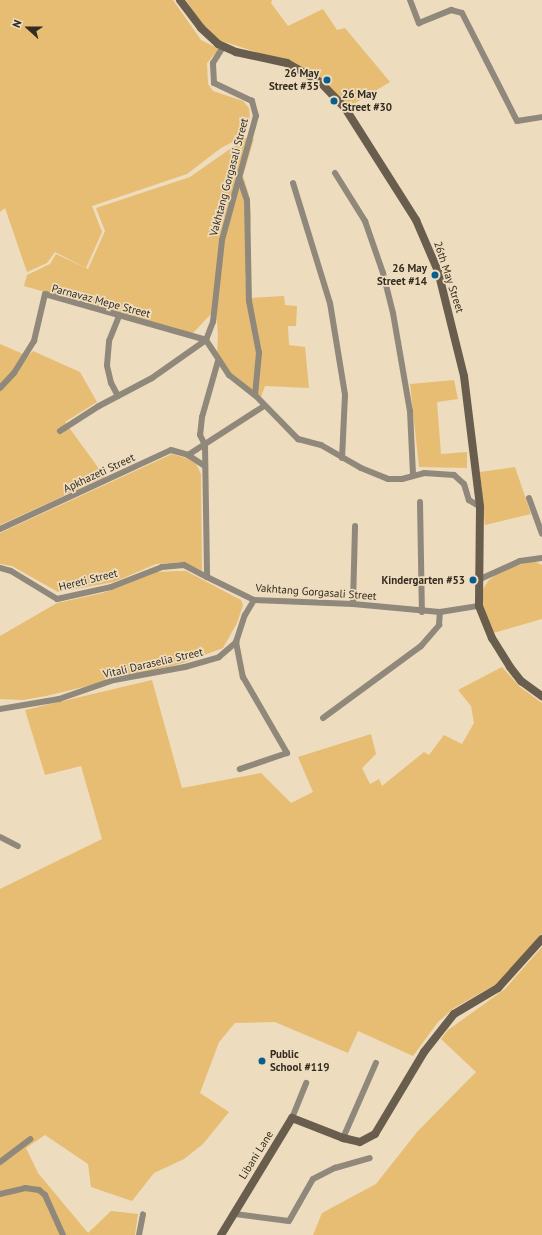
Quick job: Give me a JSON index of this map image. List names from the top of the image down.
{
  "streets": {
    "street": [
      "Vakhtang Gorgasali Street",
      "26th May Street",
      "Parnavaz Mepe Street",
      "Apkhazeti Street",
      "Hereti Street",
      "Vitali Daraselia Street",
      "Libani Lane"
    ]
  },
  "crossings": [
    ["Vakhtang Gorgasali Street", "26th May Street"],
    ["Vakhtang Gorgasali Street", "Parnavaz Mepe Street"],
    ["Vakhtang Gorgasali Street", "Hereti Street"]
  ],
  "places": [
    "26 May Street #35",
    "26 May Street #30",
    "26 May Street #14",
    "Kindergarten #53",
    "Public School #119"
  ],
  "north": "left"
}
